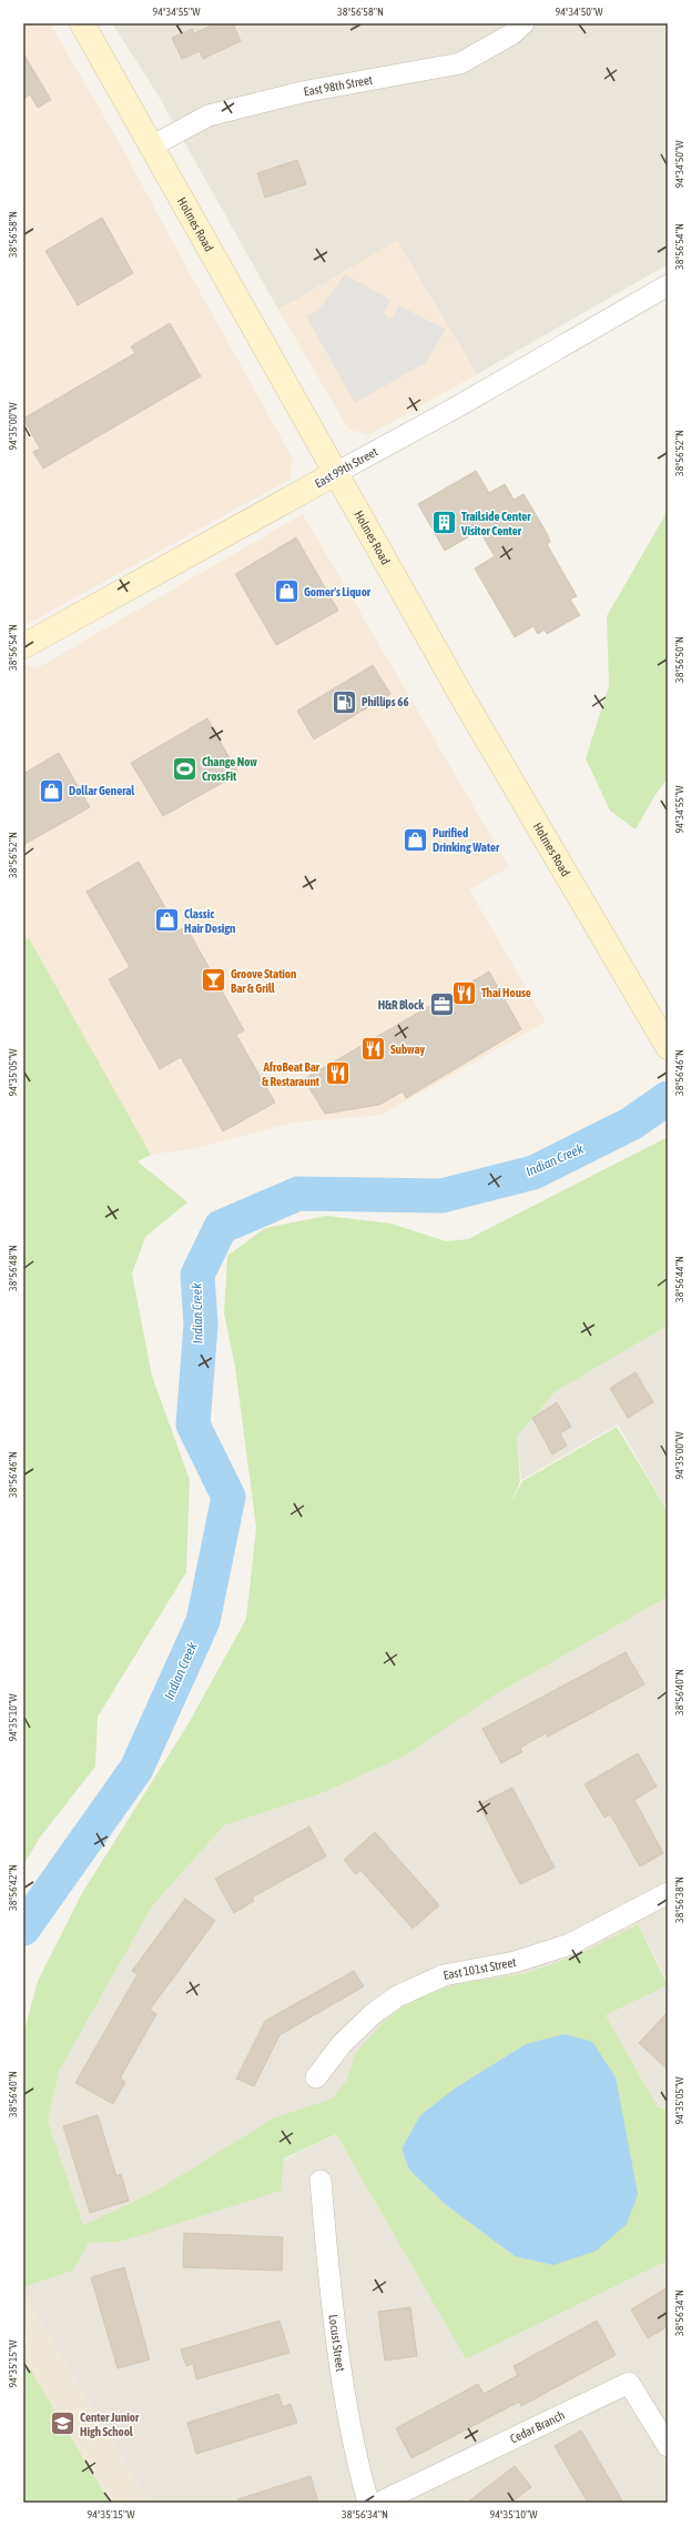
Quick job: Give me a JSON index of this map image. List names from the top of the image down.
{
  "streets": {
    "main road": ["Holmes Road", "East 99th Street"],
    "street": [
      "East 98th Street",
      "East 101st Street",
      "Locust Street",
      "Cedar Branch"
    ]
  },
  "crossings": [
    ["East 98th Street", "Holmes Road"],
    ["Holmes Road", "East 99th Street"]
  ],
  "water": ["Indian Creek"],
  "places": {
    "building": ["Trailside Center Visitor Center"],
    "shop": [
      "Gomer's Liquor",
      "Dollar General",
      "Purified Drinking Water",
      "Classic Hair Design"
    ],
    "fuel station": ["Phillips 66"],
    "sports": ["Change Now CrossFit"],
    "bar": ["Groove Station Bar & Grill"],
    "restaurant": ["Thai House", "Subway", "AfroBeat Bar & Restaraunt"],
    "office": ["H&R Block"],
    "school or university": ["Center Junior High School"]
  },
  "coordinates": [
    "94°34'55\"W",
    "38°56'58\"N",
    "94°34'50\"W",
    "38°56'54\"N",
    "94°35'00\"W",
    "38°56'52\"N",
    "38°56'50\"N",
    "94°35'05\"W",
    "38°56'46\"N",
    "38°56'48\"N",
    "38°56'44\"N",
    "38°56'40\"N",
    "94°35'10\"W",
    "38°56'42\"N",
    "38°56'38\"N",
    "38°56'34\"N",
    "94°35'15\"W"
  ]
}
